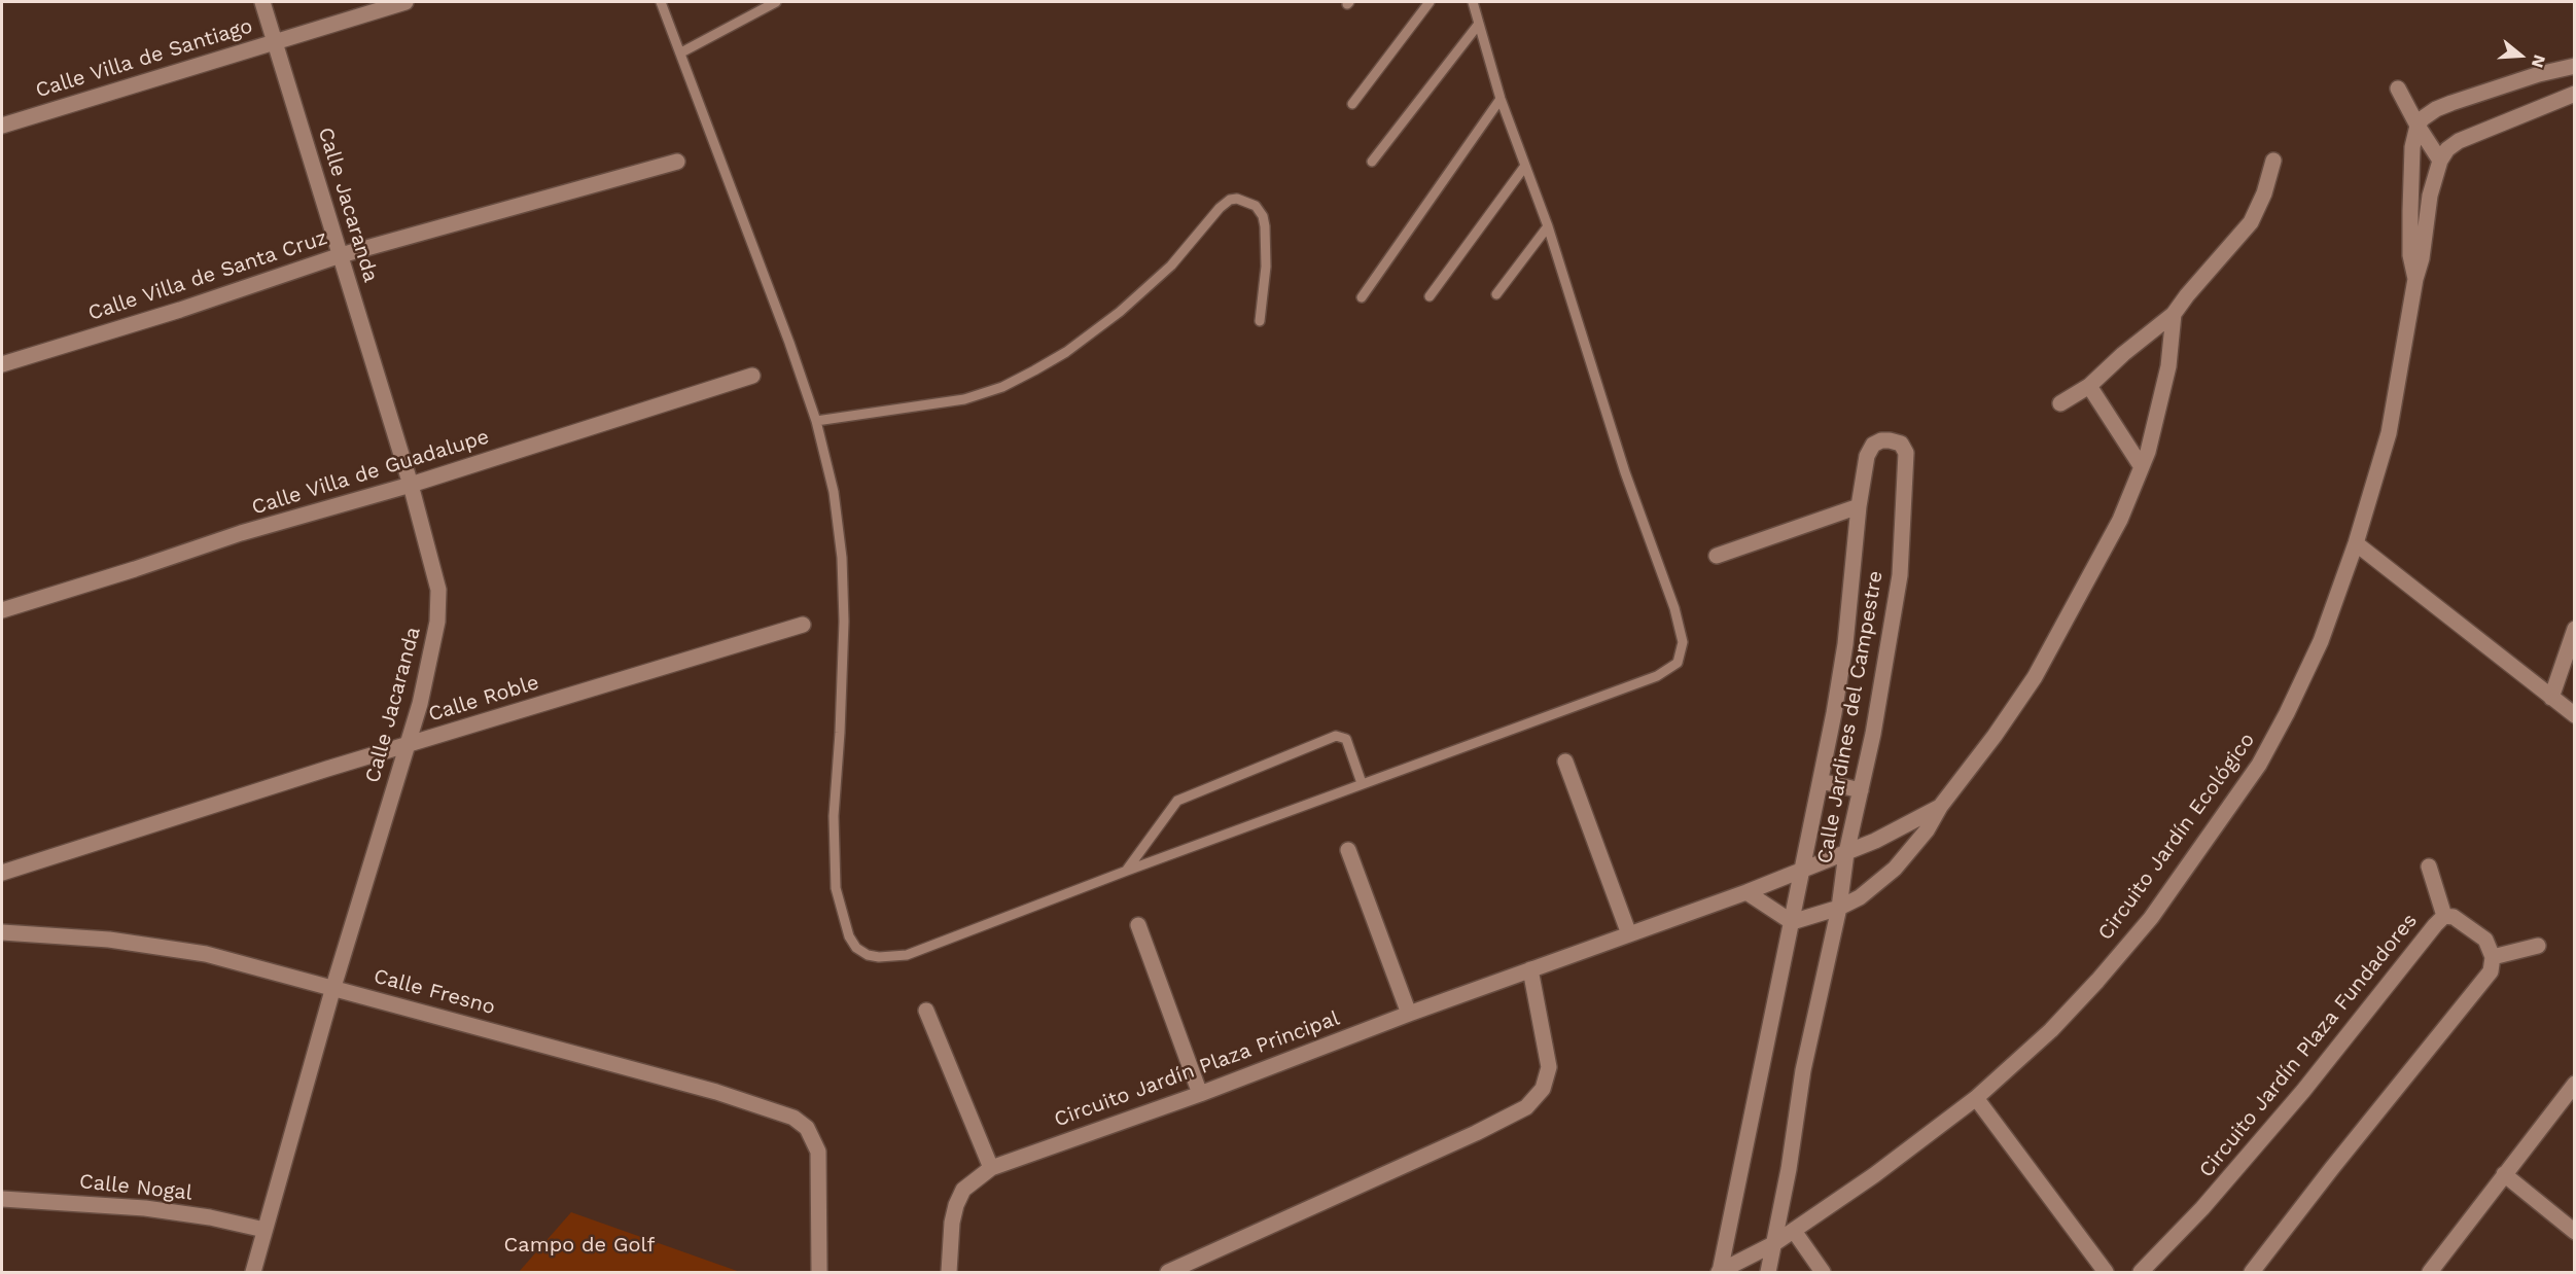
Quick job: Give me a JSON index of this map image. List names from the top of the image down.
{
  "streets": {
    "street": [
      "Calle Villa de Santiago",
      "Calle Jacaranda",
      "Calle Villa de Santa Cruz",
      "Calle Villa de Guadalupe",
      "Calle Roble",
      "Calle Jardines del Campestre",
      "Circuito Jardín Ecológico",
      "Calle Fresno",
      "Circuito Jardín Plaza Fundadores",
      "Circuito Jardín Plaza Principal",
      "Calle Nogal"
    ]
  },
  "crossings": [
    ["Calle Villa de Santiago", "Calle Jacaranda"],
    ["Calle Jacaranda", "Calle Villa de Santa Cruz"],
    ["Calle Jacaranda", "Calle Villa de Guadalupe"],
    ["Calle Jacaranda", "Calle Roble"],
    ["Calle Jacaranda", "Calle Fresno"],
    ["Calle Jacaranda", "Calle Nogal"],
    ["Calle Jardines del Campestre", "Circuito Jardín Ecológico"],
    ["Calle Jardines del Campestre", "Circuito Jardín Plaza Principal"]
  ],
  "parks": ["Campo de Golf"],
  "north": "right"
}
